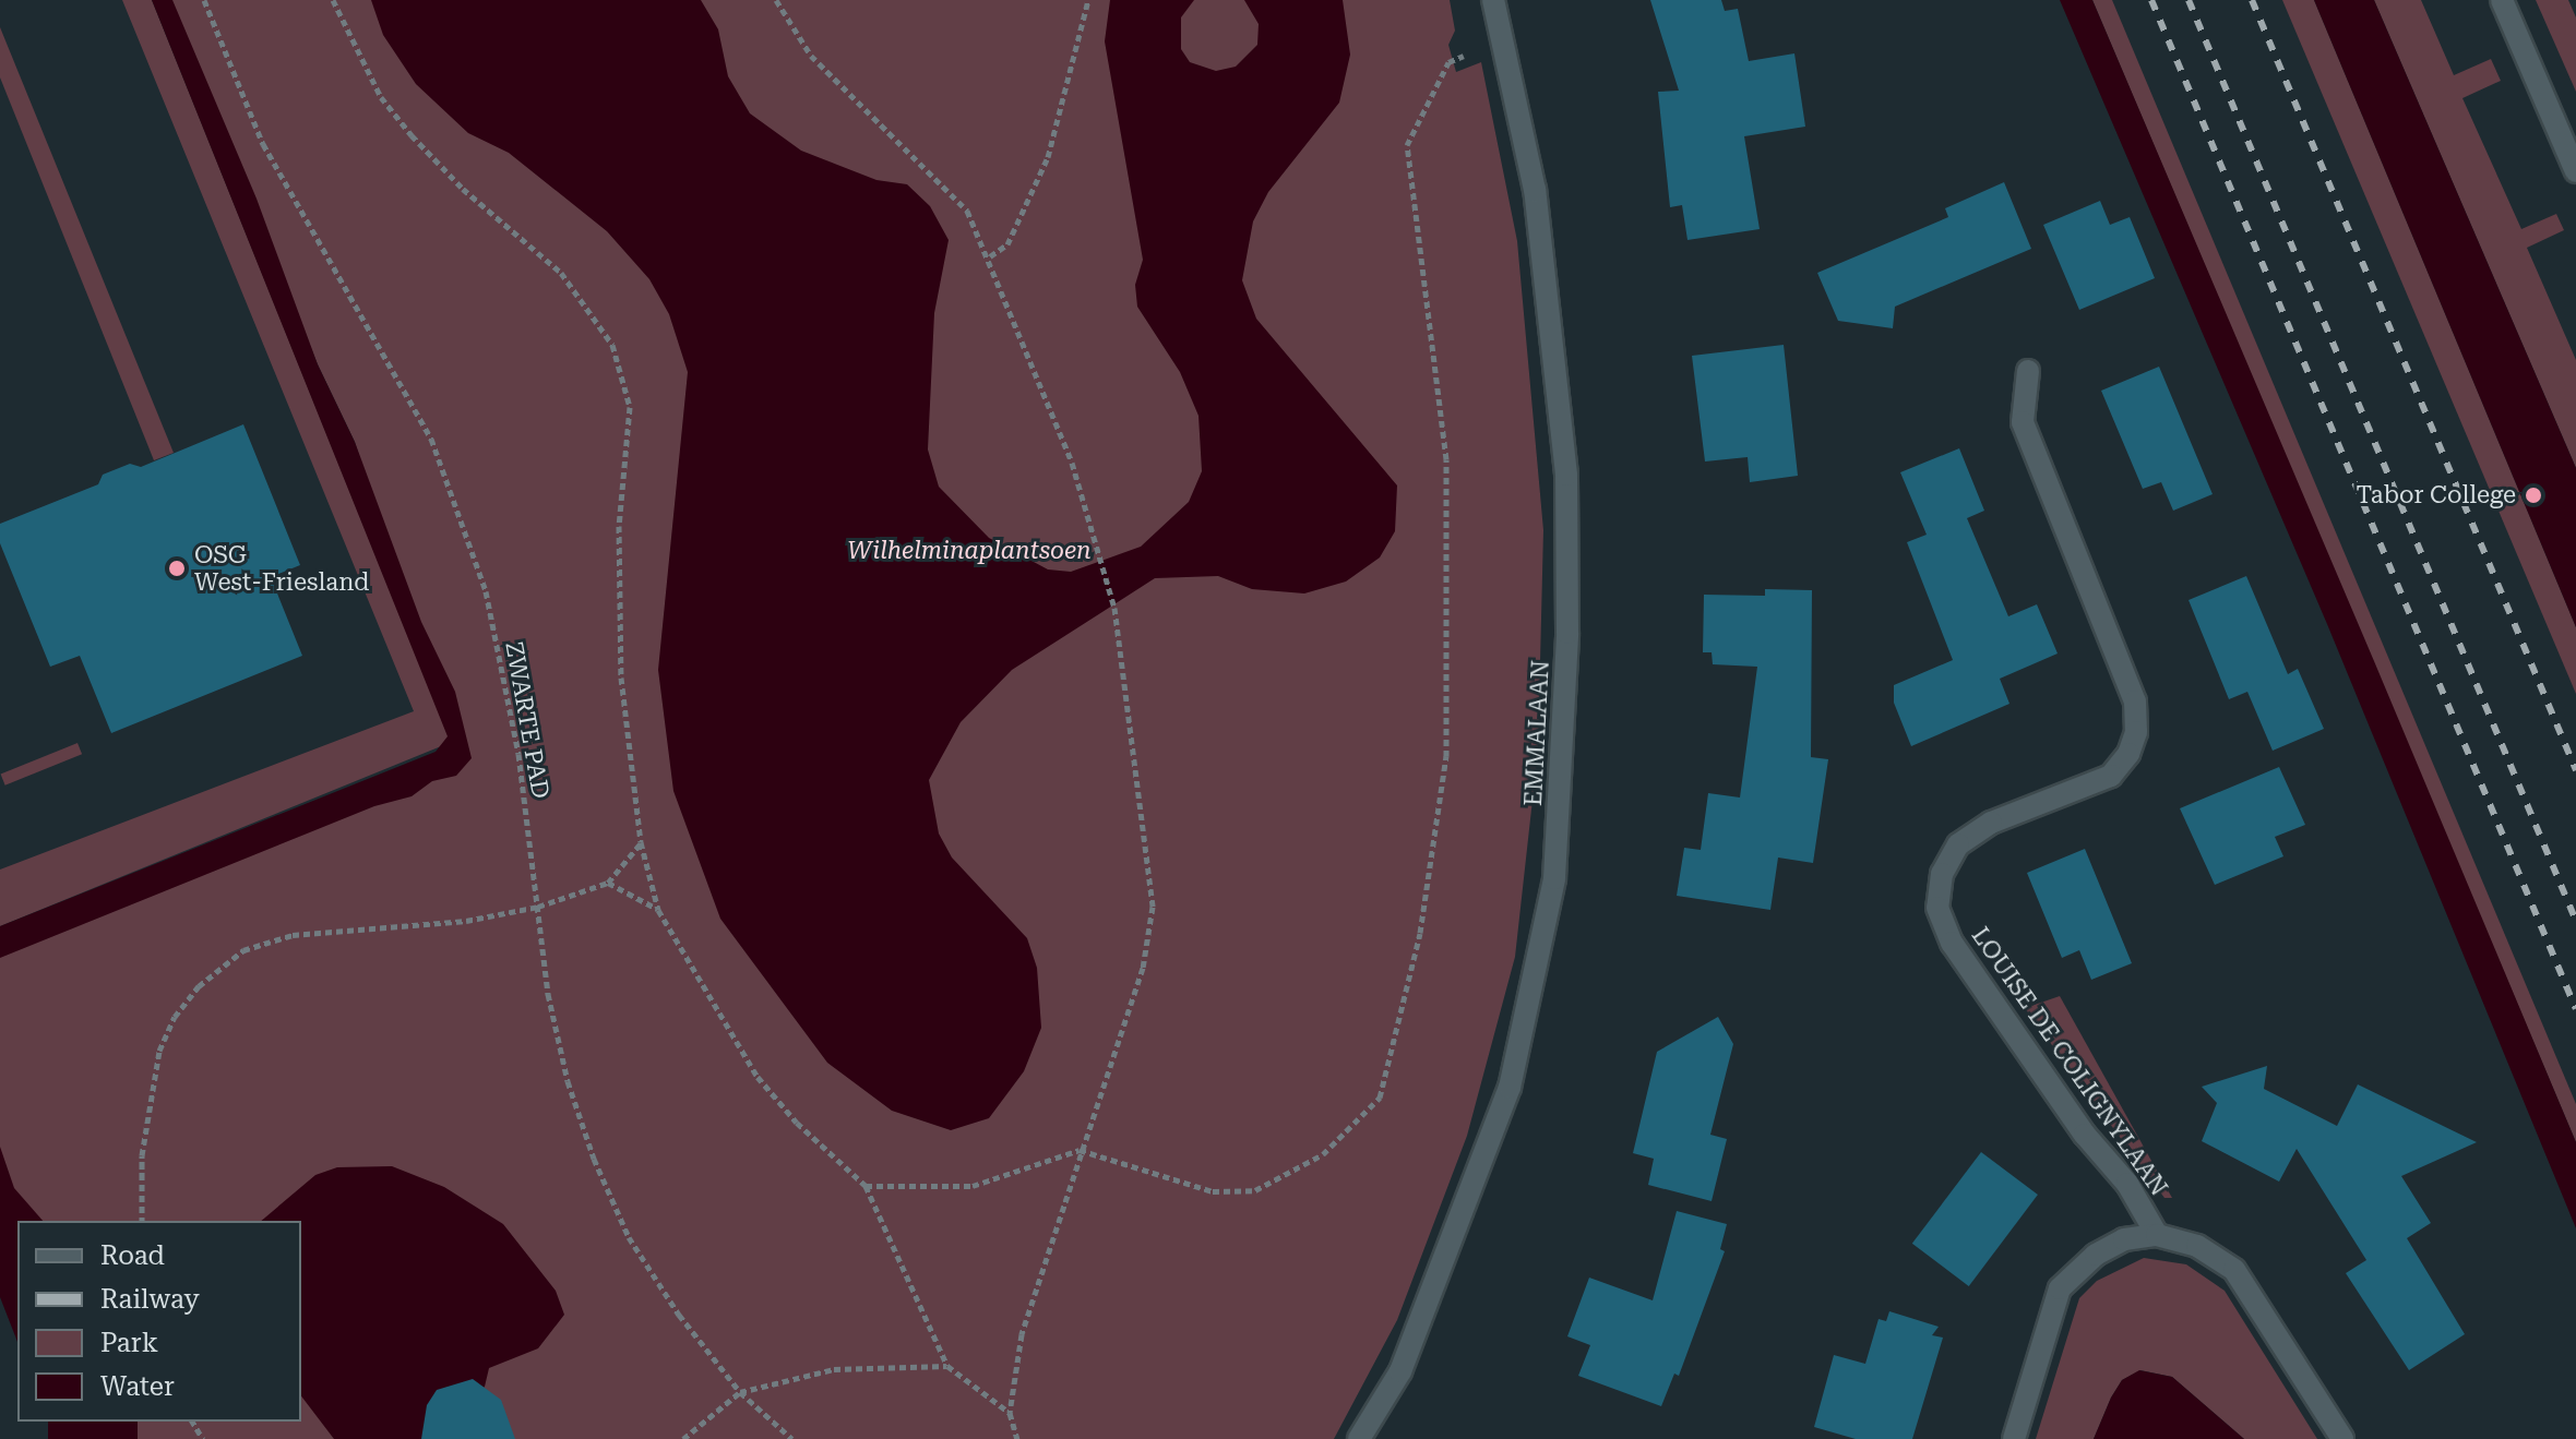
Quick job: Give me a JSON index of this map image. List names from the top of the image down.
{
  "streets": {
    "street": ["EMMALAAN", "LOUISE DE COLIGNYLAAN"],
    "path": ["ZWARTE PAD"]
  },
  "parks": ["Wilhelminaplantsoen"],
  "places": ["Tabor College", "OSG West-Friesland"],
  "legend": [
    "Road",
    "Railway",
    "Park",
    "Water"
  ]
}
